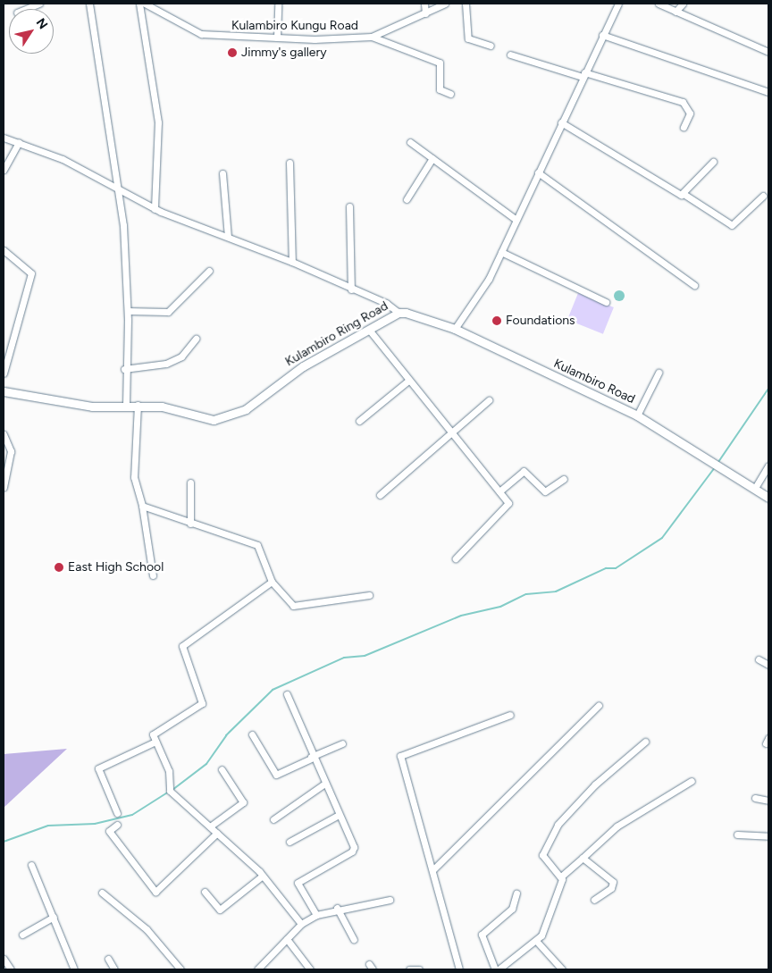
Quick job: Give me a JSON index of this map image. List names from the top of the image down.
{
  "streets": {
    "street": ["Kulambiro Kungu Road", "Kulambiro Ring Road", "Kulambiro Road"]
  },
  "crossings": [
    ["Kulambiro Ring Road", "Kulambiro Road"]
  ],
  "places": ["Jimmy's gallery", "Foundations", "East High School"],
  "north": "top right"
}
